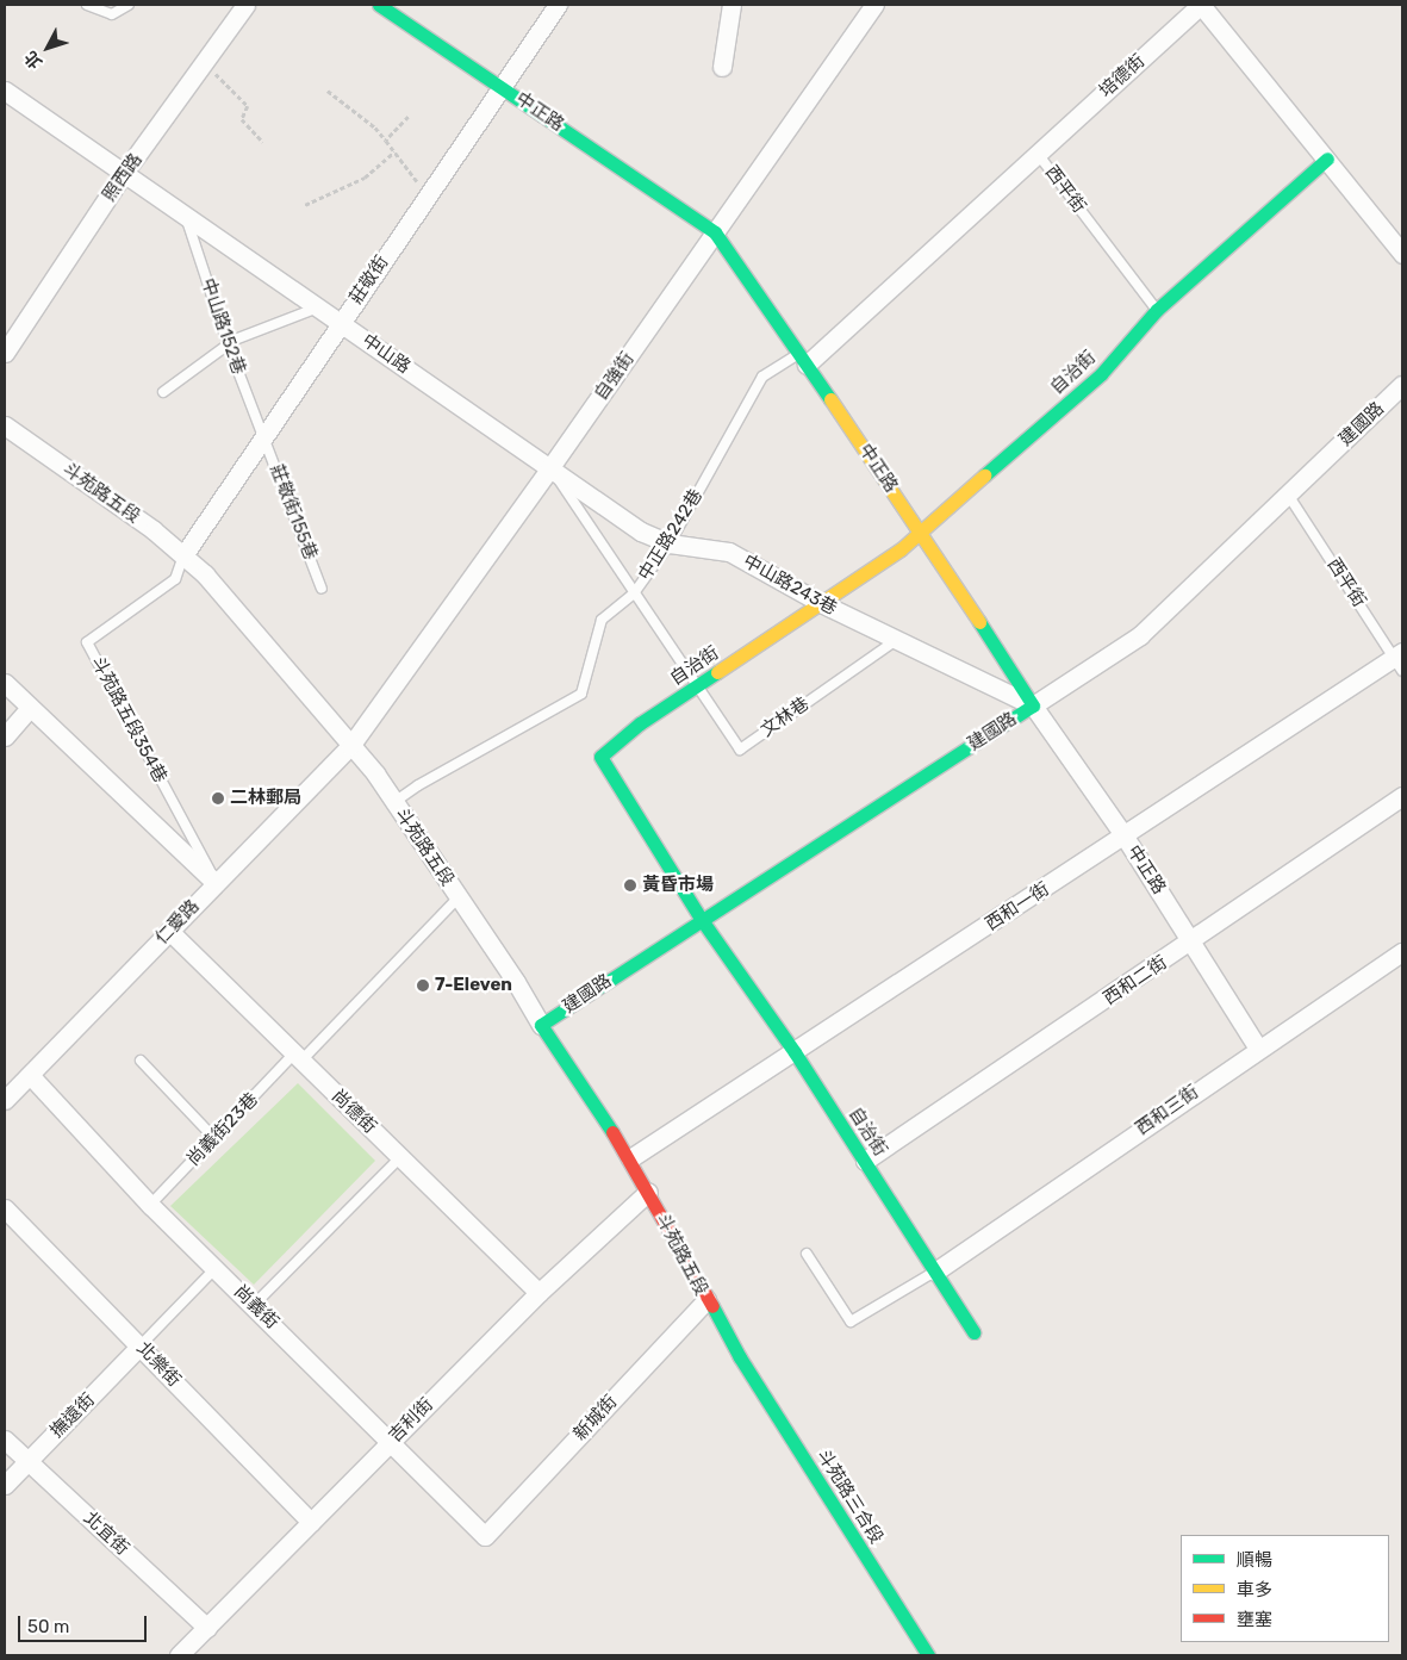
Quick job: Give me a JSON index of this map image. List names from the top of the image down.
{
  "streets": {
    "main road": [
      "中正路",
      "自治街",
      "建國路",
      "斗苑路五段",
      "斗苑路三合段"
    ],
    "street": [
      "培德街",
      "照西路",
      "莊敬街",
      "中山路",
      "自強街",
      "中山路243巷",
      "西和一街",
      "仁愛路",
      "西和二街",
      "西和三街",
      "尚德街",
      "尚義街",
      "北樂街",
      "撫遠街",
      "新城街",
      "吉利街",
      "北宜街"
    ],
    "lane": [
      "西平街",
      "中山路152巷",
      "莊敬街155巷",
      "中正路242巷",
      "文林巷",
      "斗苑路五段354巷",
      "尚義街23巷"
    ]
  },
  "crossings": [
    ["培德街", "中正路"],
    ["培德街", "西平街"],
    ["培德街", "自治街"],
    ["培德街", "中正路242巷"],
    ["中正路", "莊敬街"],
    ["中正路", "自治街"],
    ["中正路", "自強街"],
    ["中正路", "建國路"],
    ["中正路", "中正路242巷"],
    ["中正路", "中山路243巷"],
    ["中正路", "西和一街"],
    ["中正路", "西和二街"],
    ["中正路", "西和三街"],
    ["照西路", "中山路"],
    ["西平街", "自治街"],
    ["西平街", "建國路"],
    ["西平街", "西和一街"],
    ["莊敬街", "中山路152巷"],
    ["莊敬街", "中山路"],
    ["莊敬街", "斗苑路五段"],
    ["莊敬街", "莊敬街155巷"],
    ["莊敬街", "斗苑路五段354巷"],
    ["中山路152巷", "中山路"],
    ["中山路152巷", "莊敬街155巷"],
    ["中山路", "自治街"],
    ["中山路", "自強街"],
    ["中山路", "中正路242巷"],
    ["中山路", "中山路243巷"],
    ["中山路", "文林巷"],
    ["自治街", "建國路"],
    ["自治街", "中山路243巷"],
    ["自治街", "文林巷"],
    ["自治街", "西和一街"],
    ["自治街", "西和二街"],
    ["自治街", "西和三街"],
    ["自強街", "斗苑路五段"],
    ["自強街", "中山路243巷"],
    ["自強街", "仁愛路"],
    ["建國路", "斗苑路五段"],
    ["建國路", "中山路243巷"],
    ["斗苑路五段", "中正路242巷"],
    ["斗苑路五段", "斗苑路五段354巷"],
    ["斗苑路五段", "西和一街"],
    ["斗苑路五段", "仁愛路"],
    ["斗苑路五段", "尚義街23巷"],
    ["斗苑路五段", "新城街"],
    ["斗苑路五段", "吉利街"],
    ["斗苑路五段", "斗苑路三合段"],
    ["中正路242巷", "中山路243巷"],
    ["中山路243巷", "文林巷"],
    ["斗苑路五段354巷", "仁愛路"],
    ["仁愛路", "尚德街"],
    ["仁愛路", "尚義街"],
    ["尚德街", "尚義街23巷"],
    ["尚德街", "吉利街"],
    ["尚義街23巷", "尚義街"],
    ["尚義街", "新城街"],
    ["尚義街", "吉利街"],
    ["北樂街", "撫遠街"],
    ["北樂街", "吉利街"],
    ["撫遠街", "北宜街"],
    ["吉利街", "北宜街"]
  ],
  "places": ["二林郵局", "黃昏市場", "7-Eleven"],
  "legend": ["順暢", "車多", "壅塞"],
  "scale_bar": "50 m",
  "north": "bottom left"
}
